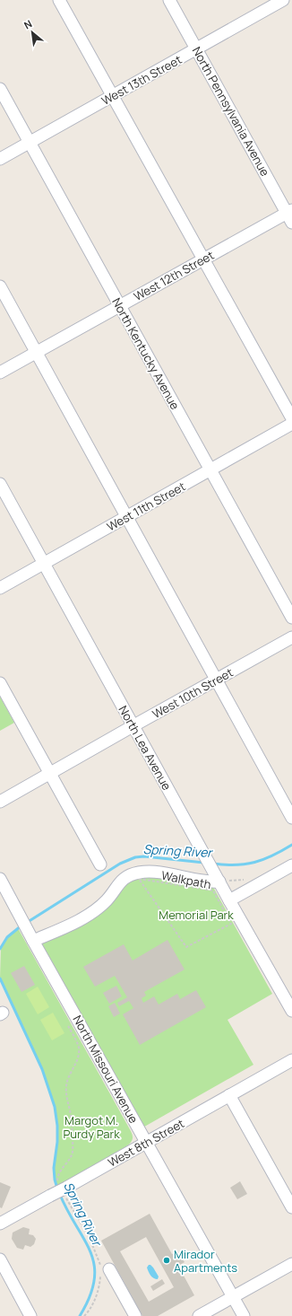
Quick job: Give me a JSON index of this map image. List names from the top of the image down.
{
  "streets": {
    "street": [
      "West 13th Street",
      "North Pennsylvania Avenue",
      "West 12th Street",
      "North Kentucky Avenue",
      "West 11th Street",
      "West 10th Street",
      "North Lea Avenue",
      "North Missouri Avenue",
      "West 8th Street"
    ],
    "path": ["Walkpath"]
  },
  "crossings": [
    ["West 13th Street", "North Pennsylvania Avenue"],
    ["West 13th Street", "North Kentucky Avenue"],
    ["North Pennsylvania Avenue", "West 12th Street"],
    ["West 12th Street", "North Kentucky Avenue"],
    ["North Kentucky Avenue", "West 11th Street"],
    ["West 11th Street", "North Lea Avenue"],
    ["West 10th Street", "North Lea Avenue"],
    ["North Missouri Avenue", "West 8th Street"]
  ],
  "water": ["Spring River"],
  "parks": ["Memorial Park", "Margot M. Purdy Park"],
  "places": ["Mirador Apartments"],
  "north": "top left"
}
